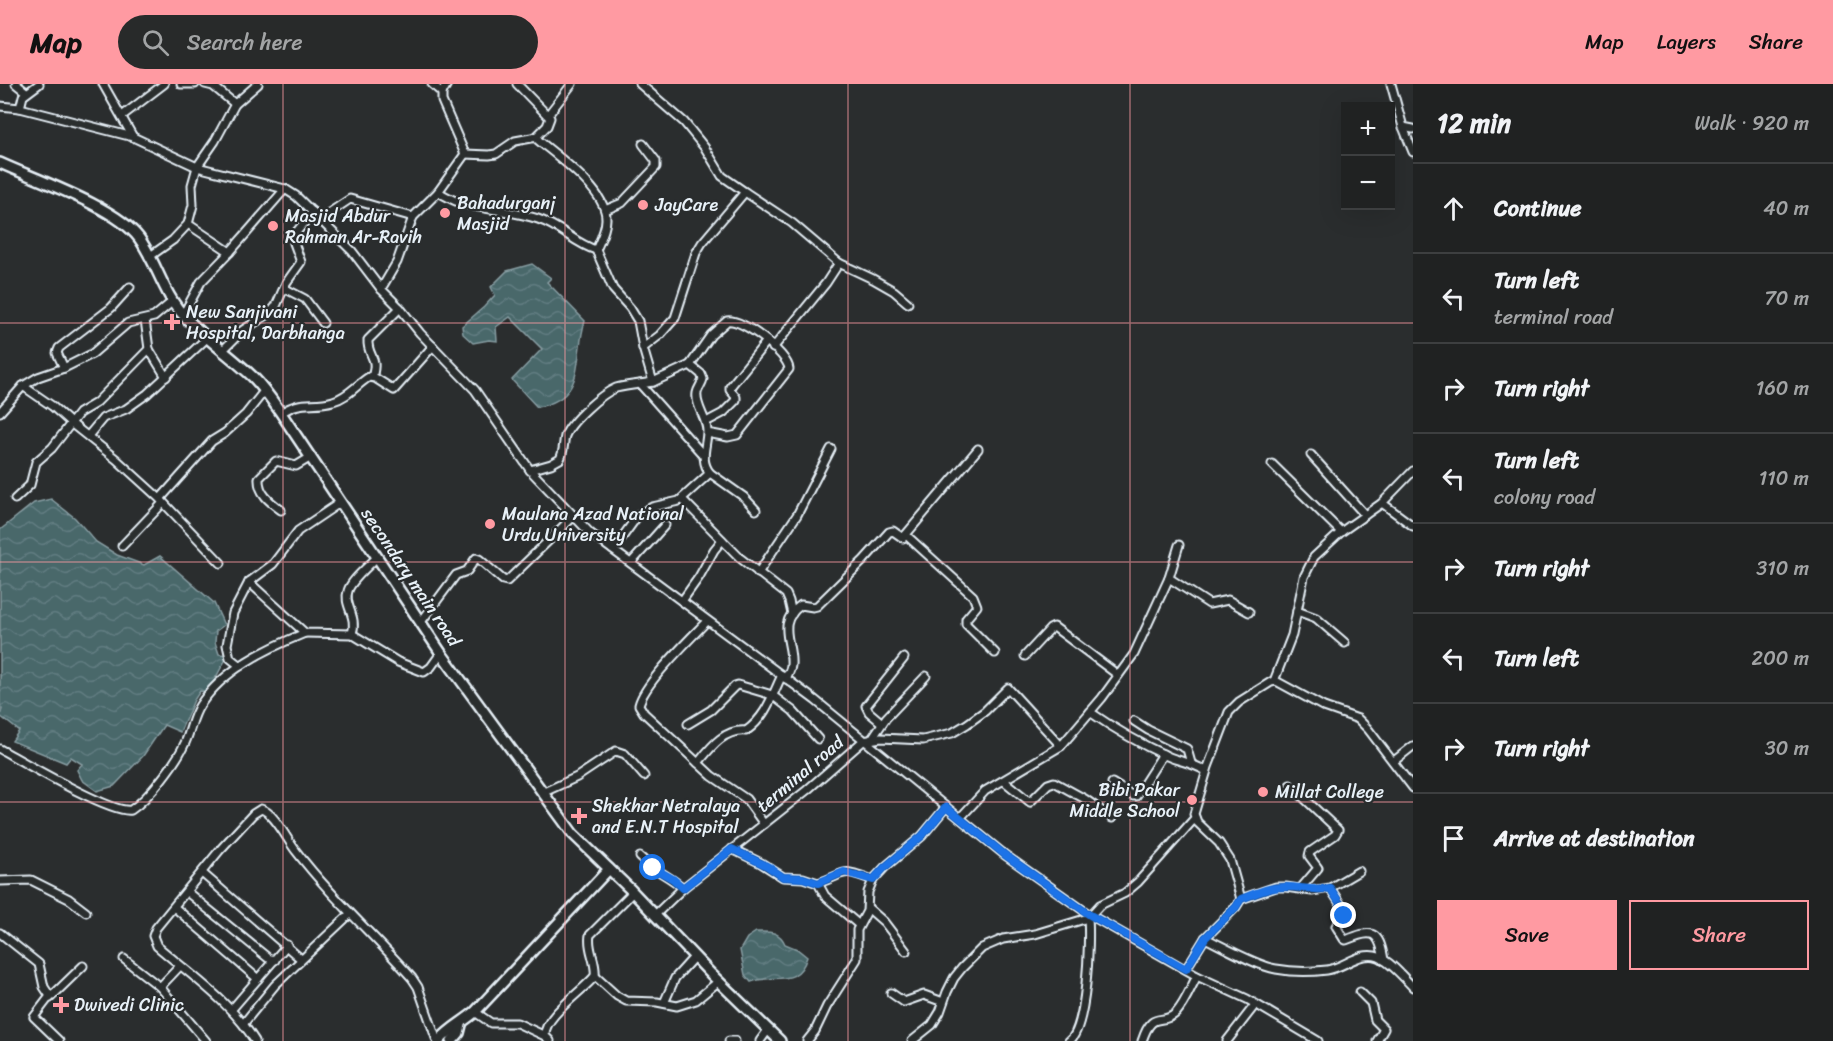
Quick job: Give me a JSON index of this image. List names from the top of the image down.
{
  "streets": {
    "main road": ["secondary main road"],
    "street": ["terminal road"]
  },
  "crossings": [
    ["secondary main road", "terminal road"]
  ],
  "places": {
    "other": [
      "JayCare",
      "Bahadurganj Masjid",
      "Masjid Abdur Rahman Ar-Ravih",
      "Maulana Azad National Urdu University",
      "Millat College",
      "Bibi Pakar Middle School"
    ],
    "health": ["New Sanjivani Hospital, Darbhanga", "Shekhar Netralaya and E.N.T Hospital", "Dwivedi Clinic"]
  },
  "page": {
    "header": "Map",
    "search": "Search here",
    "nav": ["Map", "Layers", "Share"],
    "heading": ["12 min", "Walk · 920 m"],
    "map_buttons": ["+", "−"],
    "list": [
      ["Continue", "40 m"],
      ["Turn left", "terminal road", "70 m"],
      ["Turn right", "160 m"],
      ["Turn left", "colony road", "110 m"],
      ["Turn right", "310 m"],
      ["Turn left", "200 m"],
      ["Turn right", "30 m"],
      "Arrive at destination"
    ],
    "buttons": ["Save", "Share"]
  }
}
